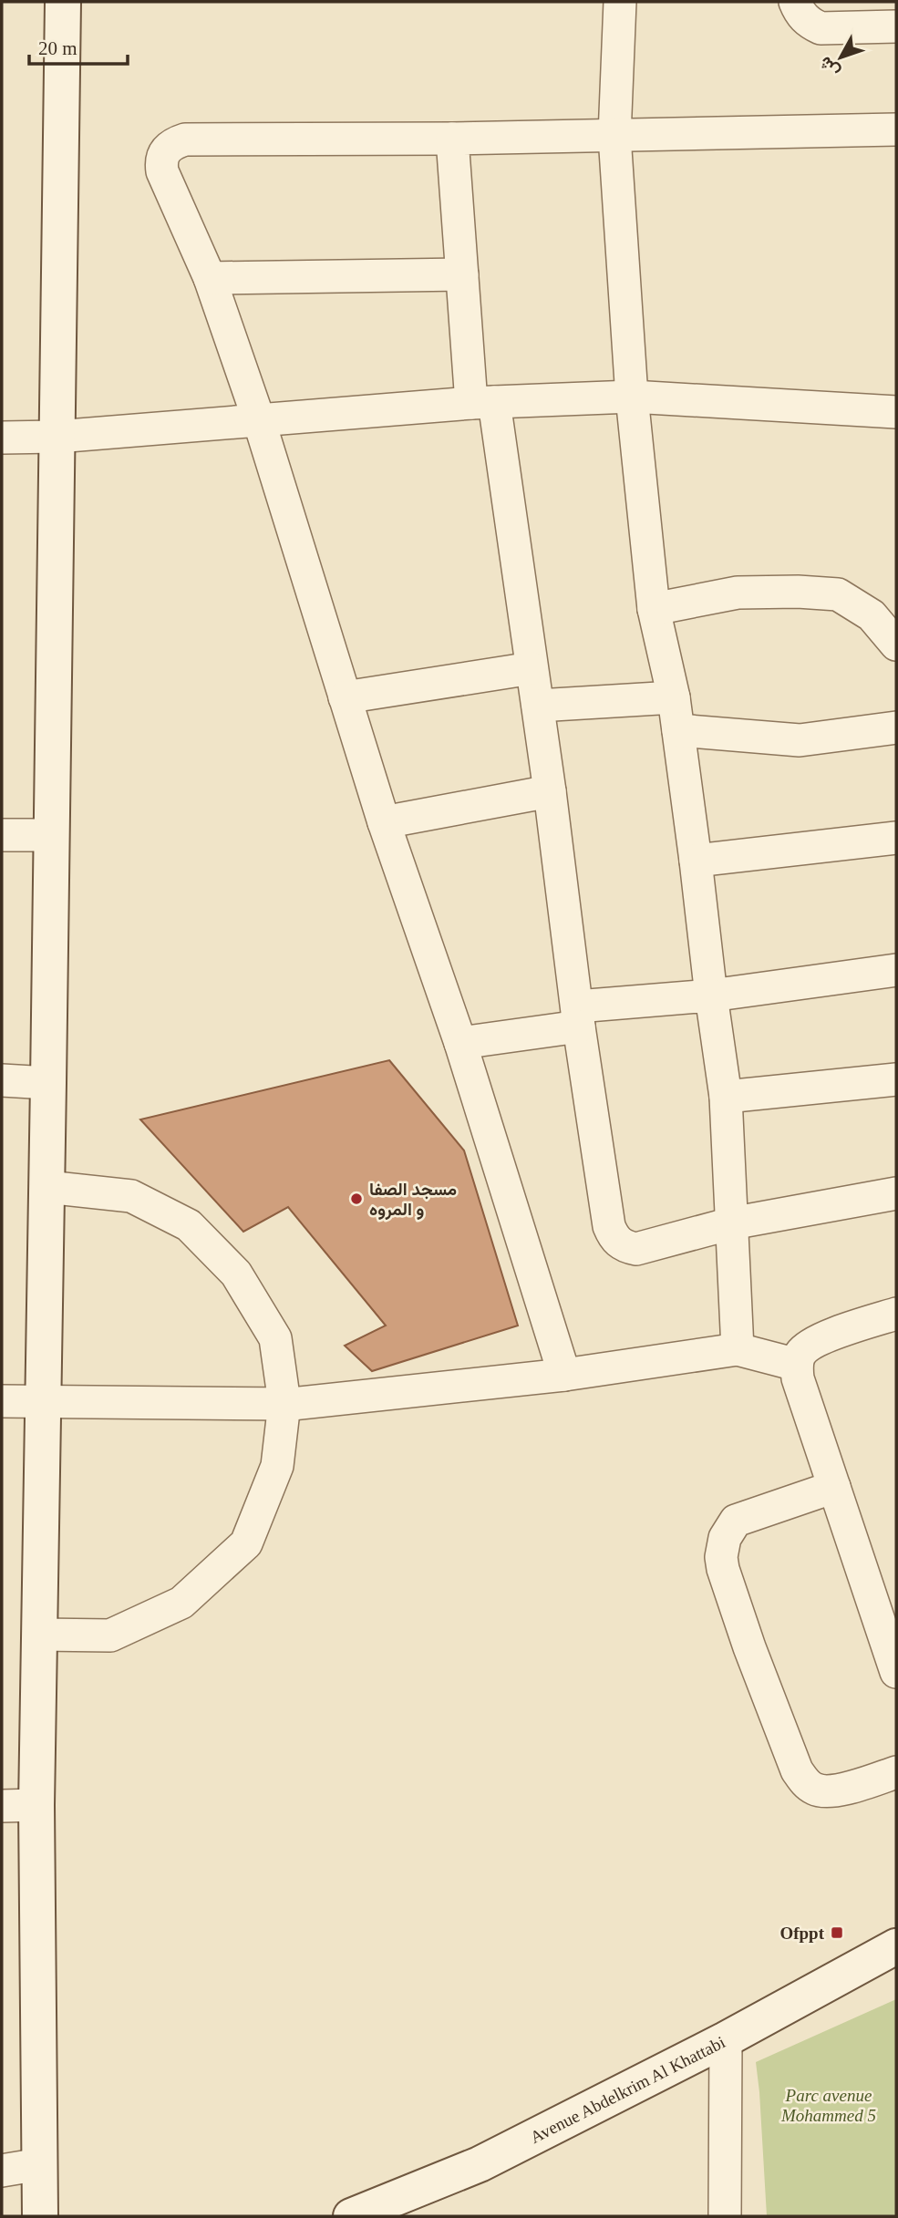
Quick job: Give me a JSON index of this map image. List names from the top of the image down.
{
  "streets": {
    "street": ["Avenue Abdelkrim Al Khattabi"]
  },
  "parks": ["Parc avenue Mohammed 5"],
  "places": {
    "other": ["مسجد الصفا و المروه"],
    "transit": ["Ofppt"]
  },
  "scale_bar": "20 m",
  "north": "bottom left"
}
